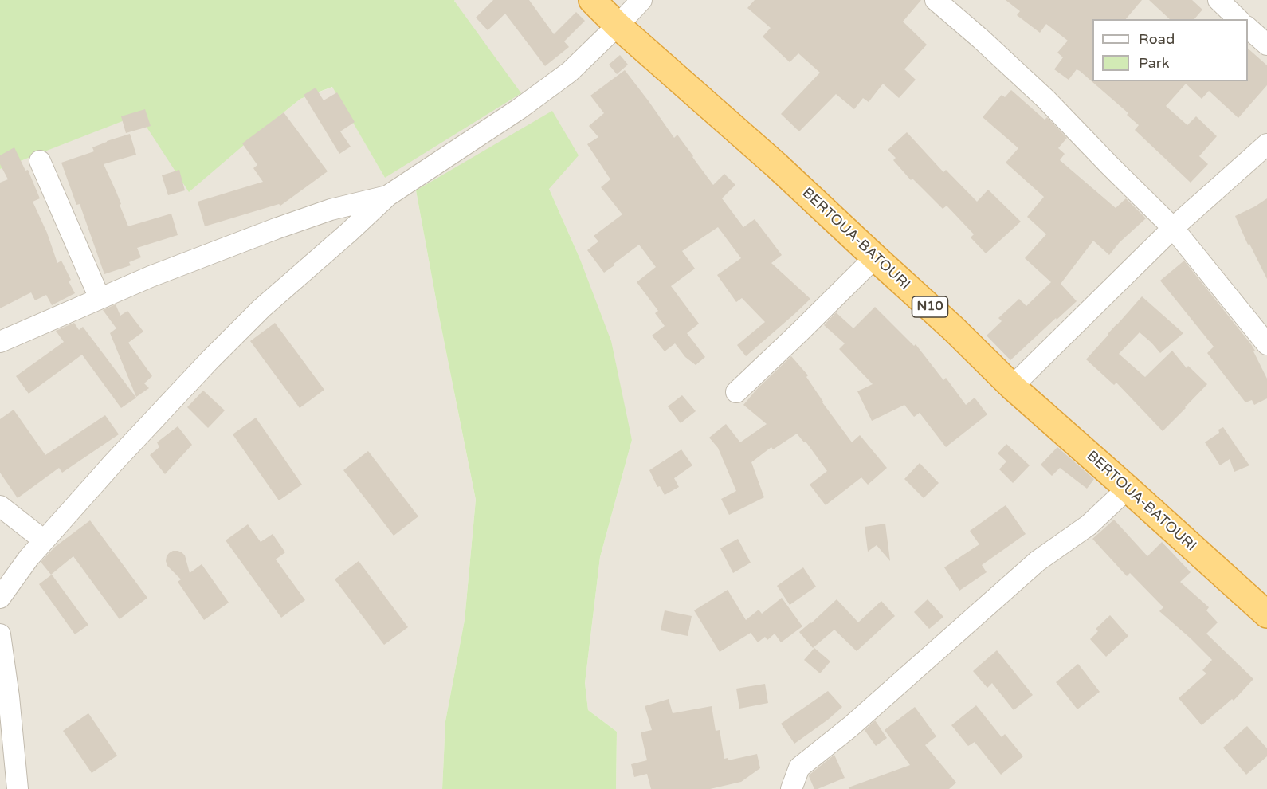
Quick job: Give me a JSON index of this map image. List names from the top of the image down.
{
  "streets": {
    "highway": ["BERTOUA-BATOURI", "N10"]
  },
  "legend": ["Road", "Park"]
}
